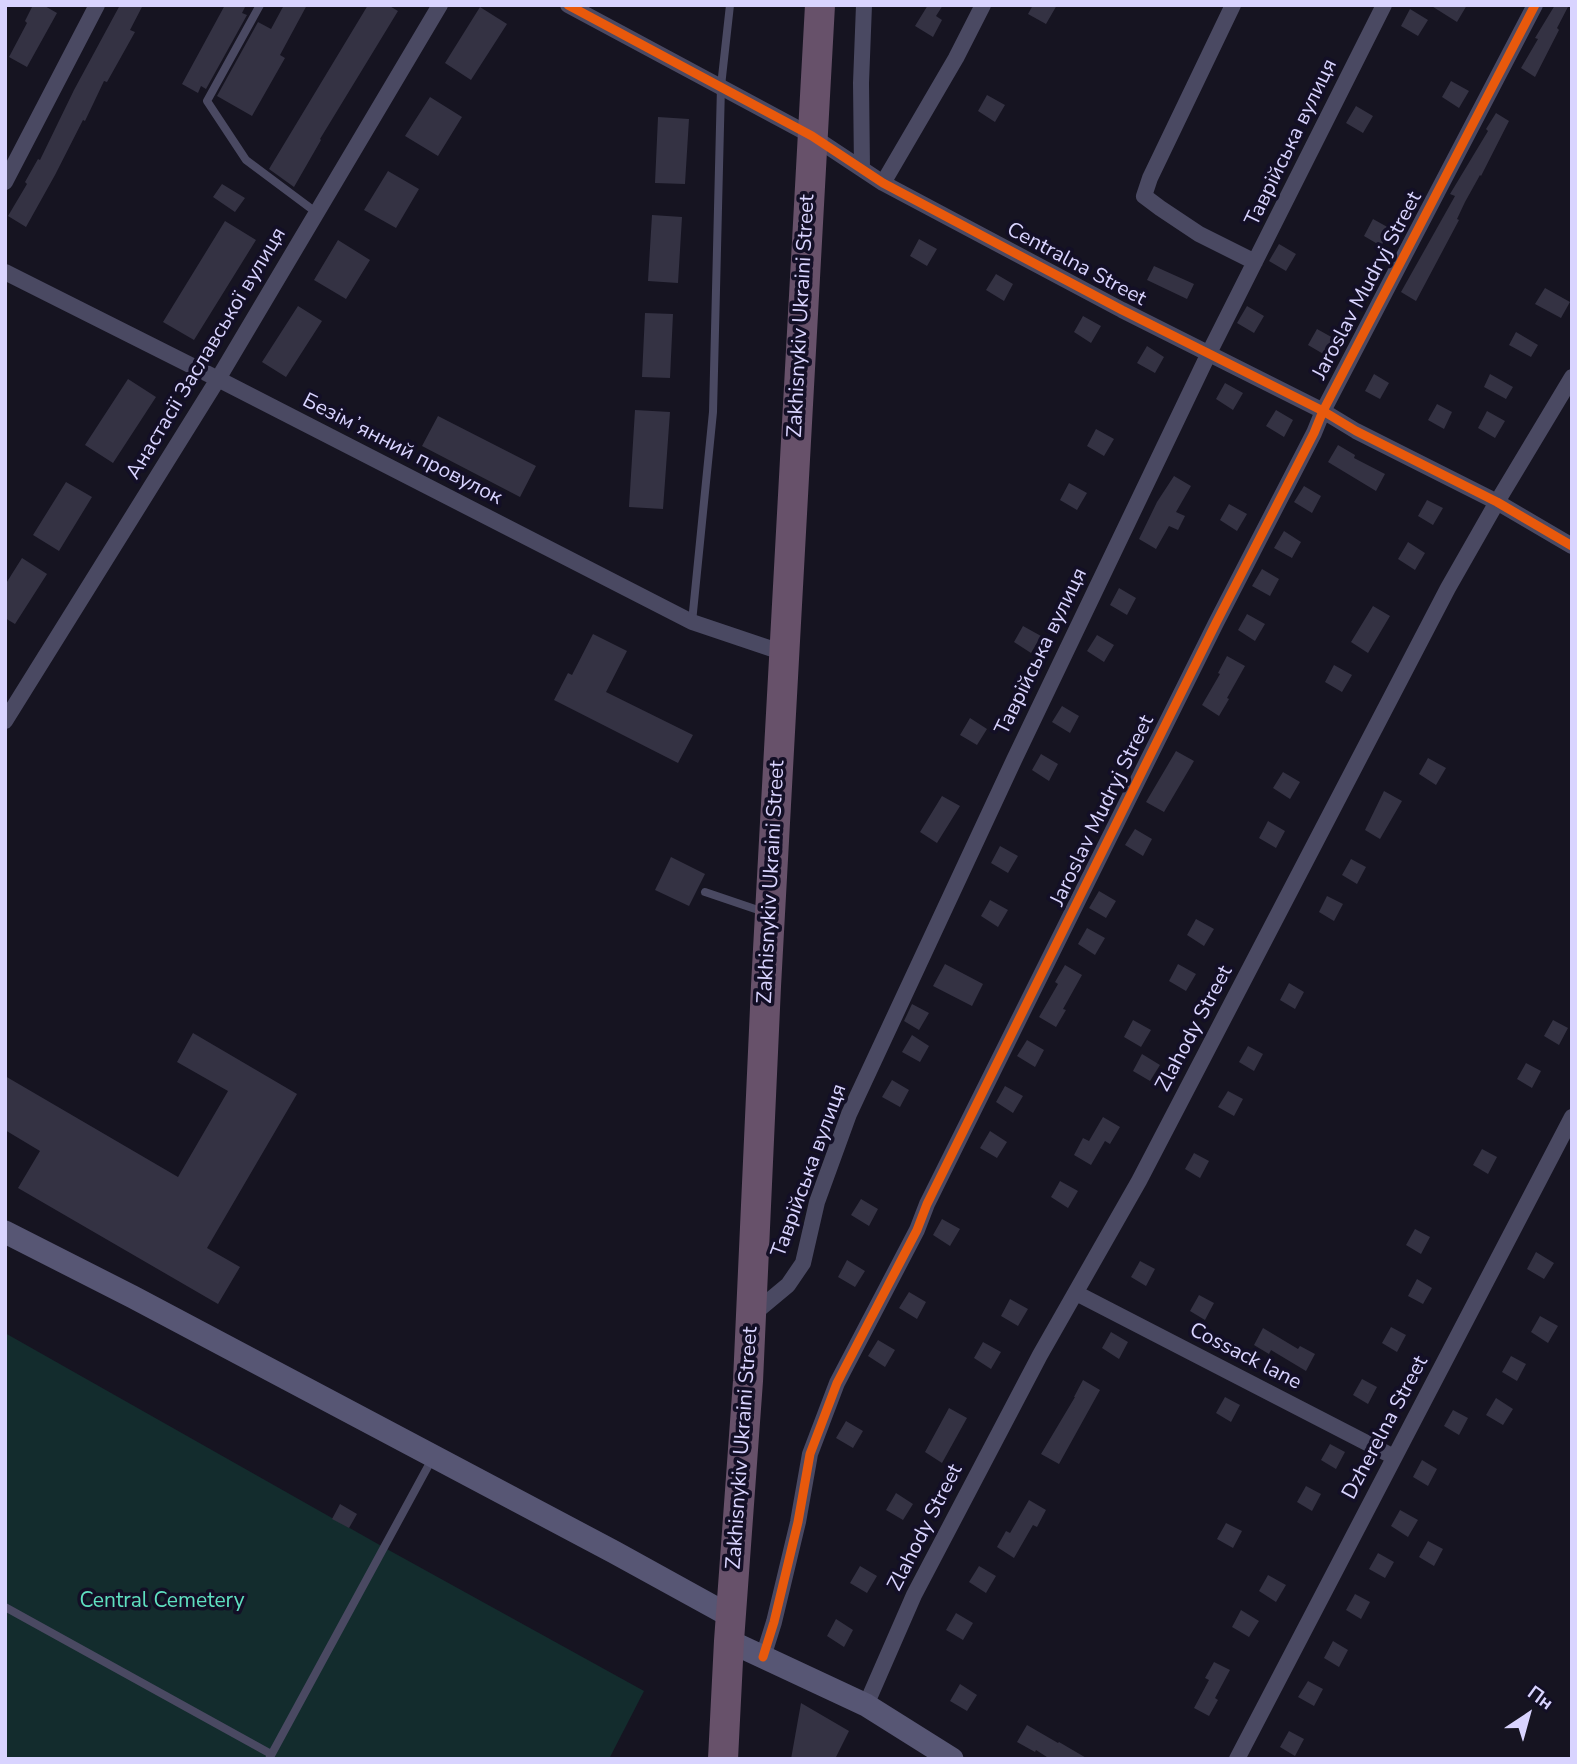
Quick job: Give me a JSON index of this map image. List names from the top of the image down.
{
  "streets": {
    "highway": ["Zakhisnykiv Ukraini Street"],
    "street": [
      "Таврійська вулиця",
      "Centralna Street",
      "Jaroslav Mudryj Street",
      "Анастасії Заславської вулиця",
      "Безімʼянний провулок",
      "Zlahody Street",
      "Cossack lane",
      "Dzherelna Street"
    ]
  },
  "crossings": [
    ["Таврійська вулиця", "Centralna Street"],
    ["Таврійська вулиця", "Zakhisnykiv Ukraini Street"],
    ["Centralna Street", "Jaroslav Mudryj Street"],
    ["Centralna Street", "Zakhisnykiv Ukraini Street"],
    ["Centralna Street", "Zlahody Street"],
    ["Zakhisnykiv Ukraini Street", "Безімʼянний провулок"],
    ["Анастасії Заславської вулиця", "Безімʼянний провулок"],
    ["Zlahody Street", "Cossack lane"],
    ["Cossack lane", "Dzherelna Street"]
  ],
  "parks": ["Central Cemetery"],
  "north": "top right"
}
